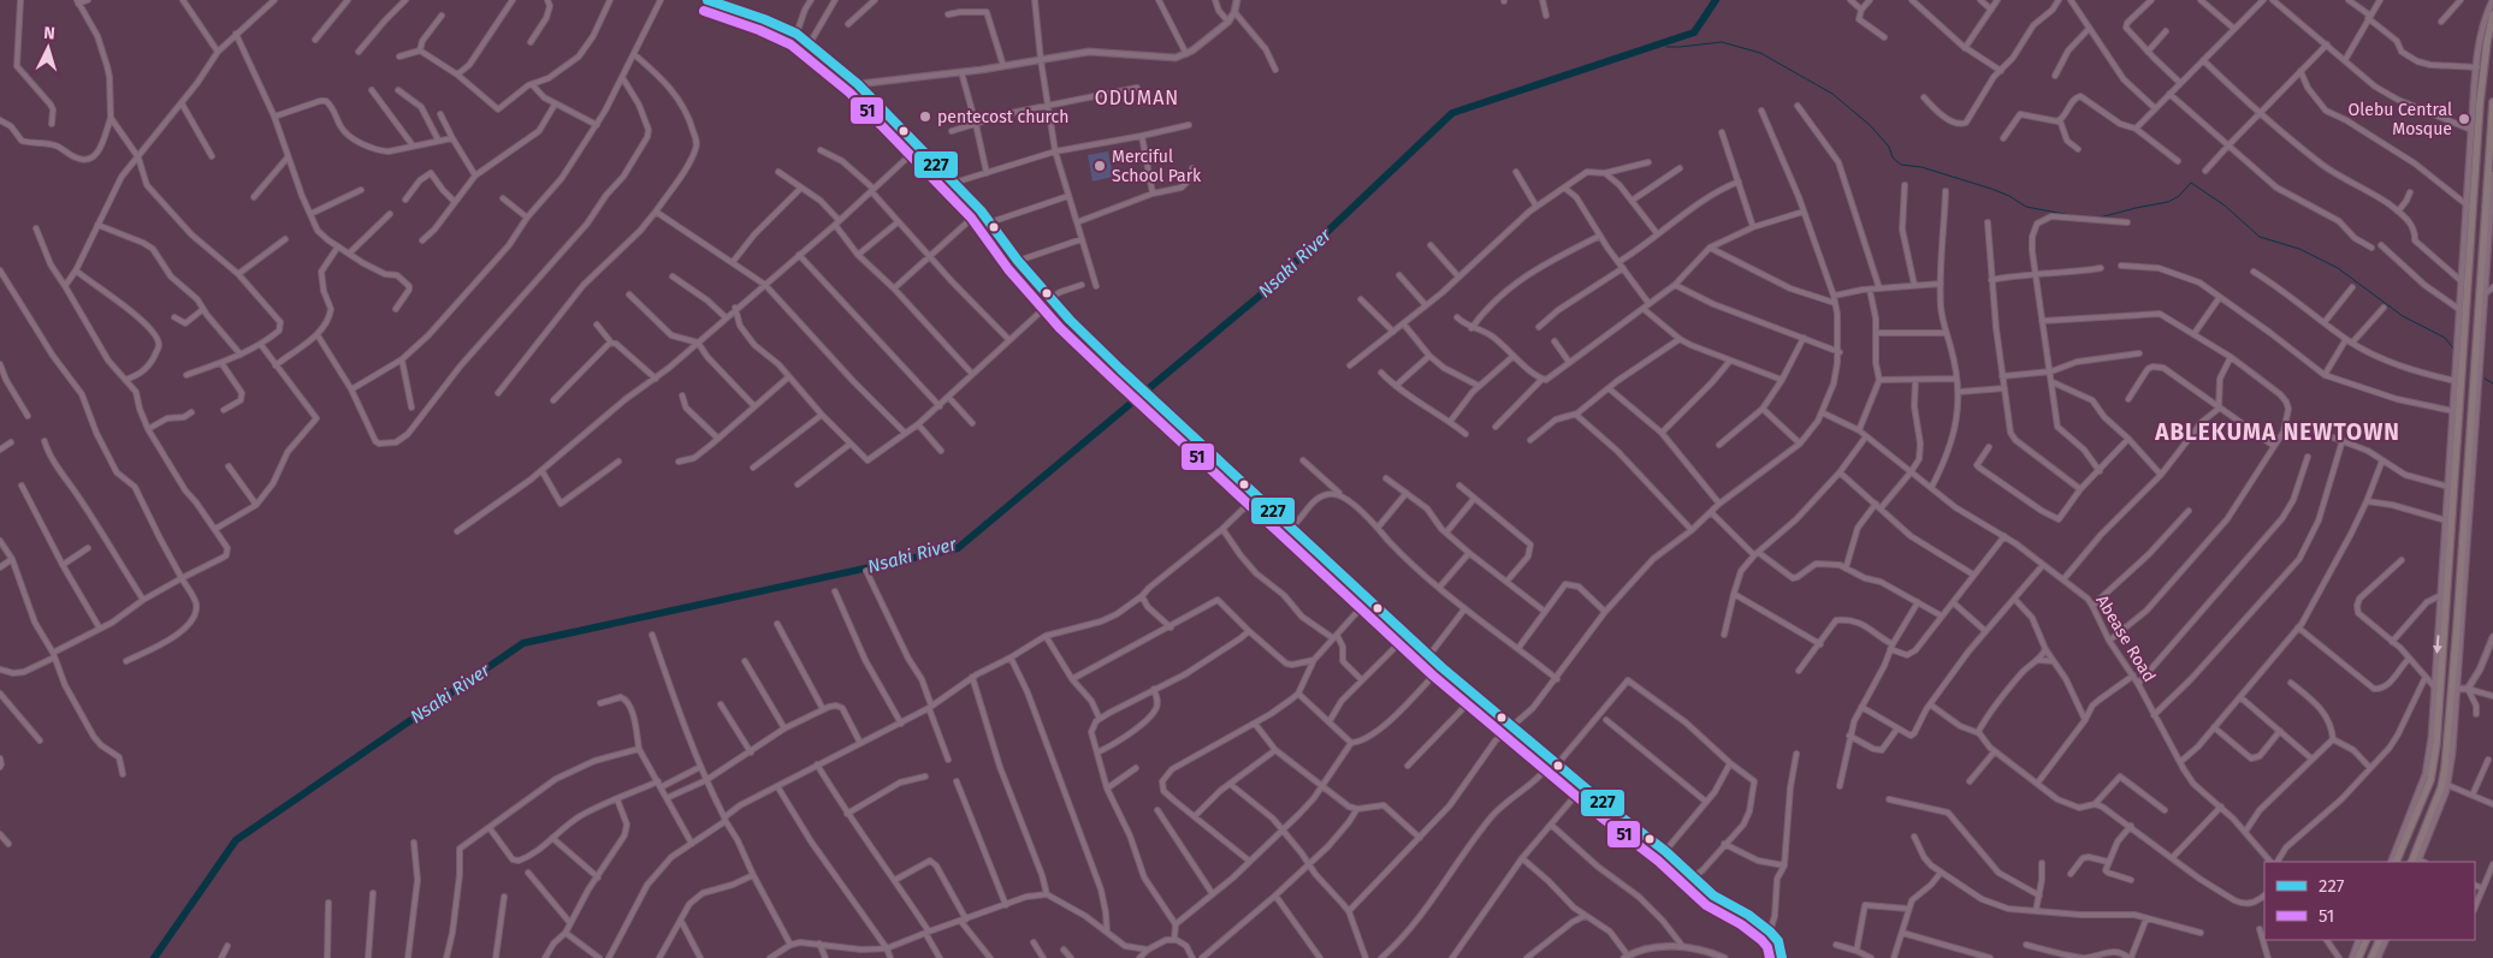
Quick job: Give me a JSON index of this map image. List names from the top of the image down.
{
  "streets": {
    "street": ["Abease Road"]
  },
  "districts": ["ODUMAN", "ABLEKUMA NEWTOWN"],
  "water": ["Nsaki River"],
  "places": ["pentecost church", "Olebu Central Mosque", "Merciful School Park"],
  "lines": ["transit line 227", "transit line 51"],
  "legend": ["227", "51"],
  "north": "top"
}
